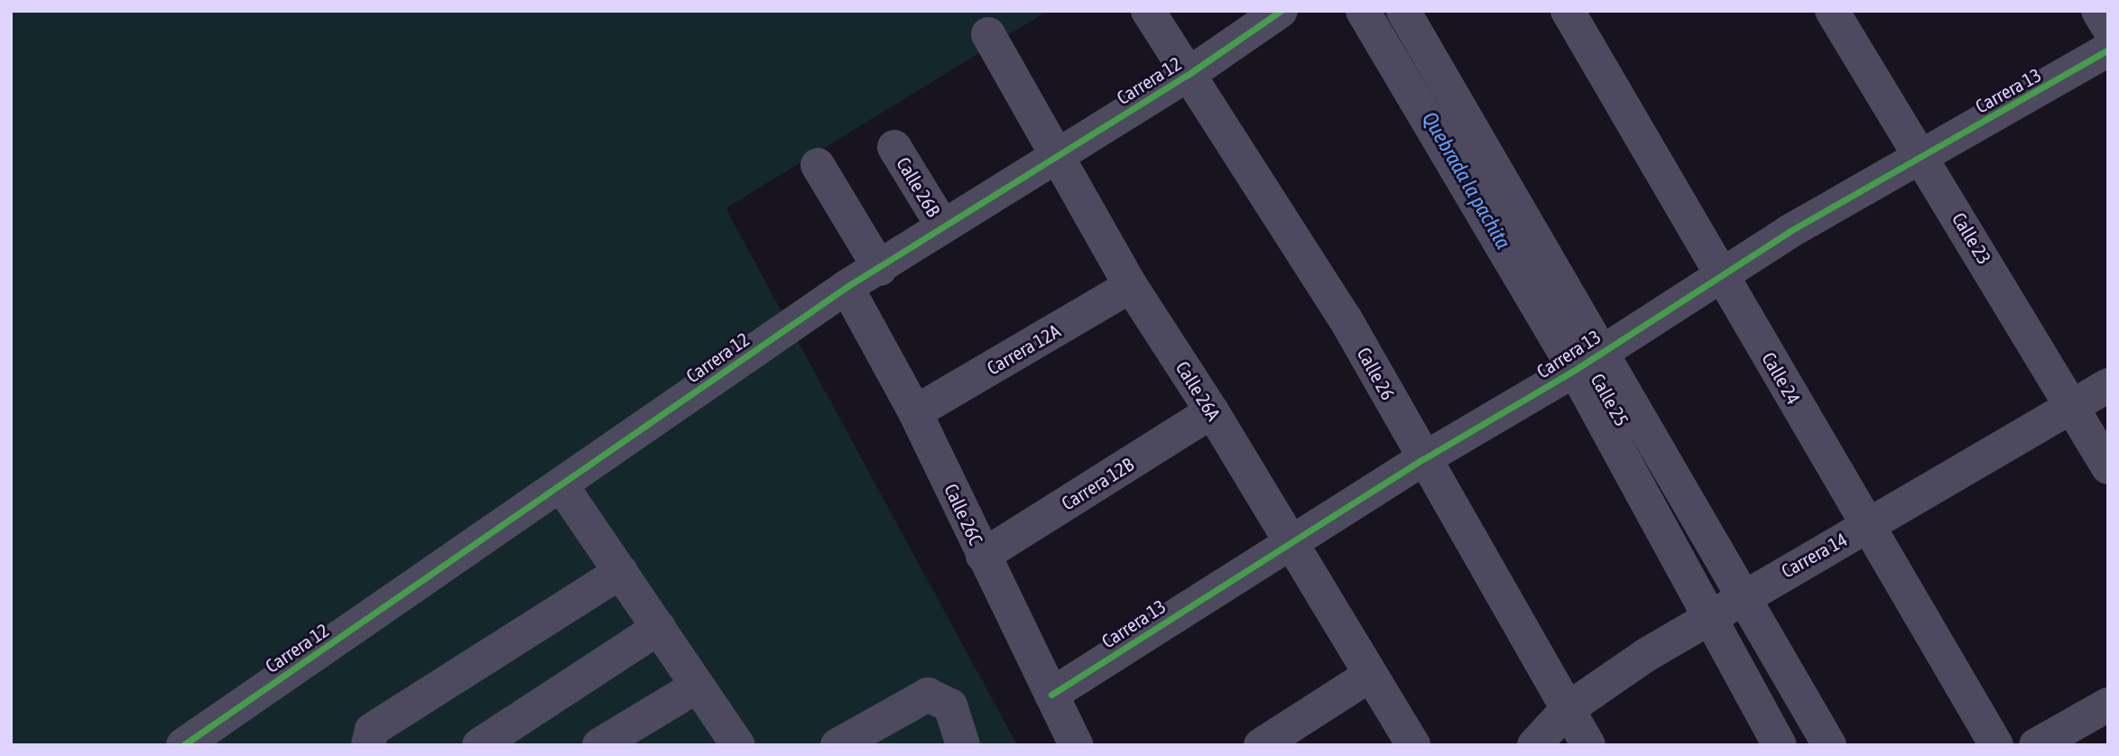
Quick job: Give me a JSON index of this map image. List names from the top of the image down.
{
  "streets": {
    "street": [
      "Carrera 12",
      "Carrera 13",
      "Calle 26B",
      "Calle 23",
      "Carrera 12A",
      "Calle 26",
      "Calle 24",
      "Calle 26A",
      "Calle 25",
      "Carrera 12B",
      "Calle 26C",
      "Carrera 14"
    ]
  },
  "crossings": [
    ["Carrera 12", "Calle 26B"],
    ["Carrera 12", "Calle 26"],
    ["Carrera 12", "Calle 26A"],
    ["Carrera 12", "Calle 26C"],
    ["Carrera 13", "Calle 23"],
    ["Carrera 13", "Calle 26"],
    ["Carrera 13", "Calle 24"],
    ["Carrera 13", "Calle 26A"],
    ["Carrera 13", "Calle 25"],
    ["Carrera 13", "Calle 26C"],
    ["Calle 23", "Carrera 14"],
    ["Carrera 12A", "Calle 26A"],
    ["Carrera 12A", "Calle 26C"],
    ["Calle 26", "Carrera 14"],
    ["Calle 24", "Carrera 14"],
    ["Calle 26A", "Carrera 12B"],
    ["Calle 25", "Carrera 14"],
    ["Carrera 12B", "Calle 26C"]
  ],
  "water": ["Quebrada la pachita"]
}
